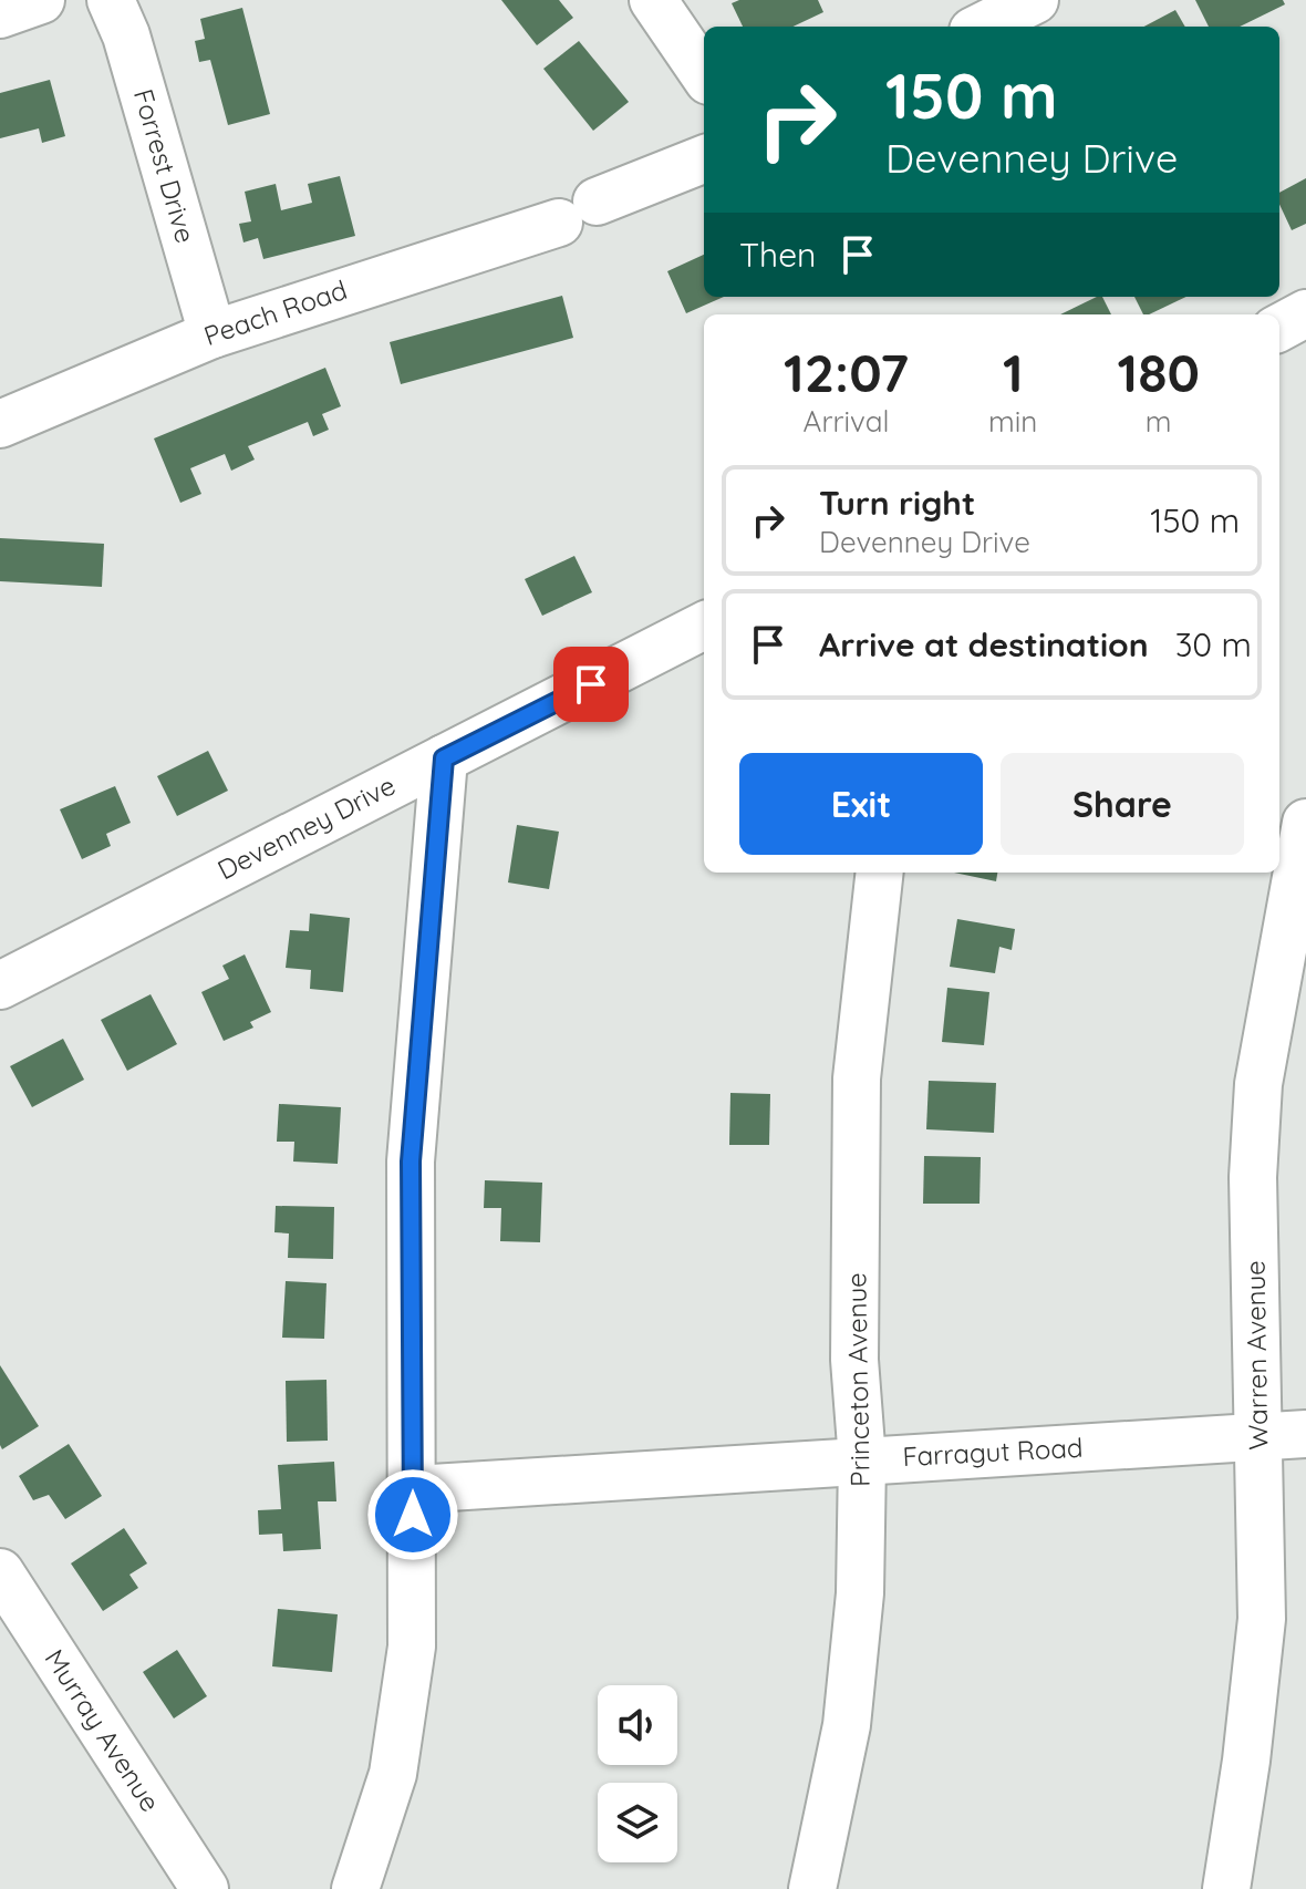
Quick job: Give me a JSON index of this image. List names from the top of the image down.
{
  "streets": {
    "street": [
      "Forrest Drive",
      "Peach Road",
      "Devenney Drive",
      "Warren Avenue",
      "Princeton Avenue",
      "Farragut Road",
      "Murray Avenue"
    ]
  },
  "crossings": [
    ["Forrest Drive", "Peach Road"],
    ["Warren Avenue", "Farragut Road"],
    ["Princeton Avenue", "Farragut Road"]
  ],
  "page": {
    "turn": ["150 m", "Devenney Drive"],
    "then": "Then",
    "eta": [
      "12:07",
      "Arrival",
      "1",
      "min",
      "180",
      "m"
    ],
    "list": [
      {
        "name": "Turn right",
        "note": "Devenney Drive",
        "value": "150 m"
      },
      {
        "name": "Arrive at destination",
        "value": "30 m"
      }
    ],
    "buttons": ["Exit", "Share"]
  }
}
